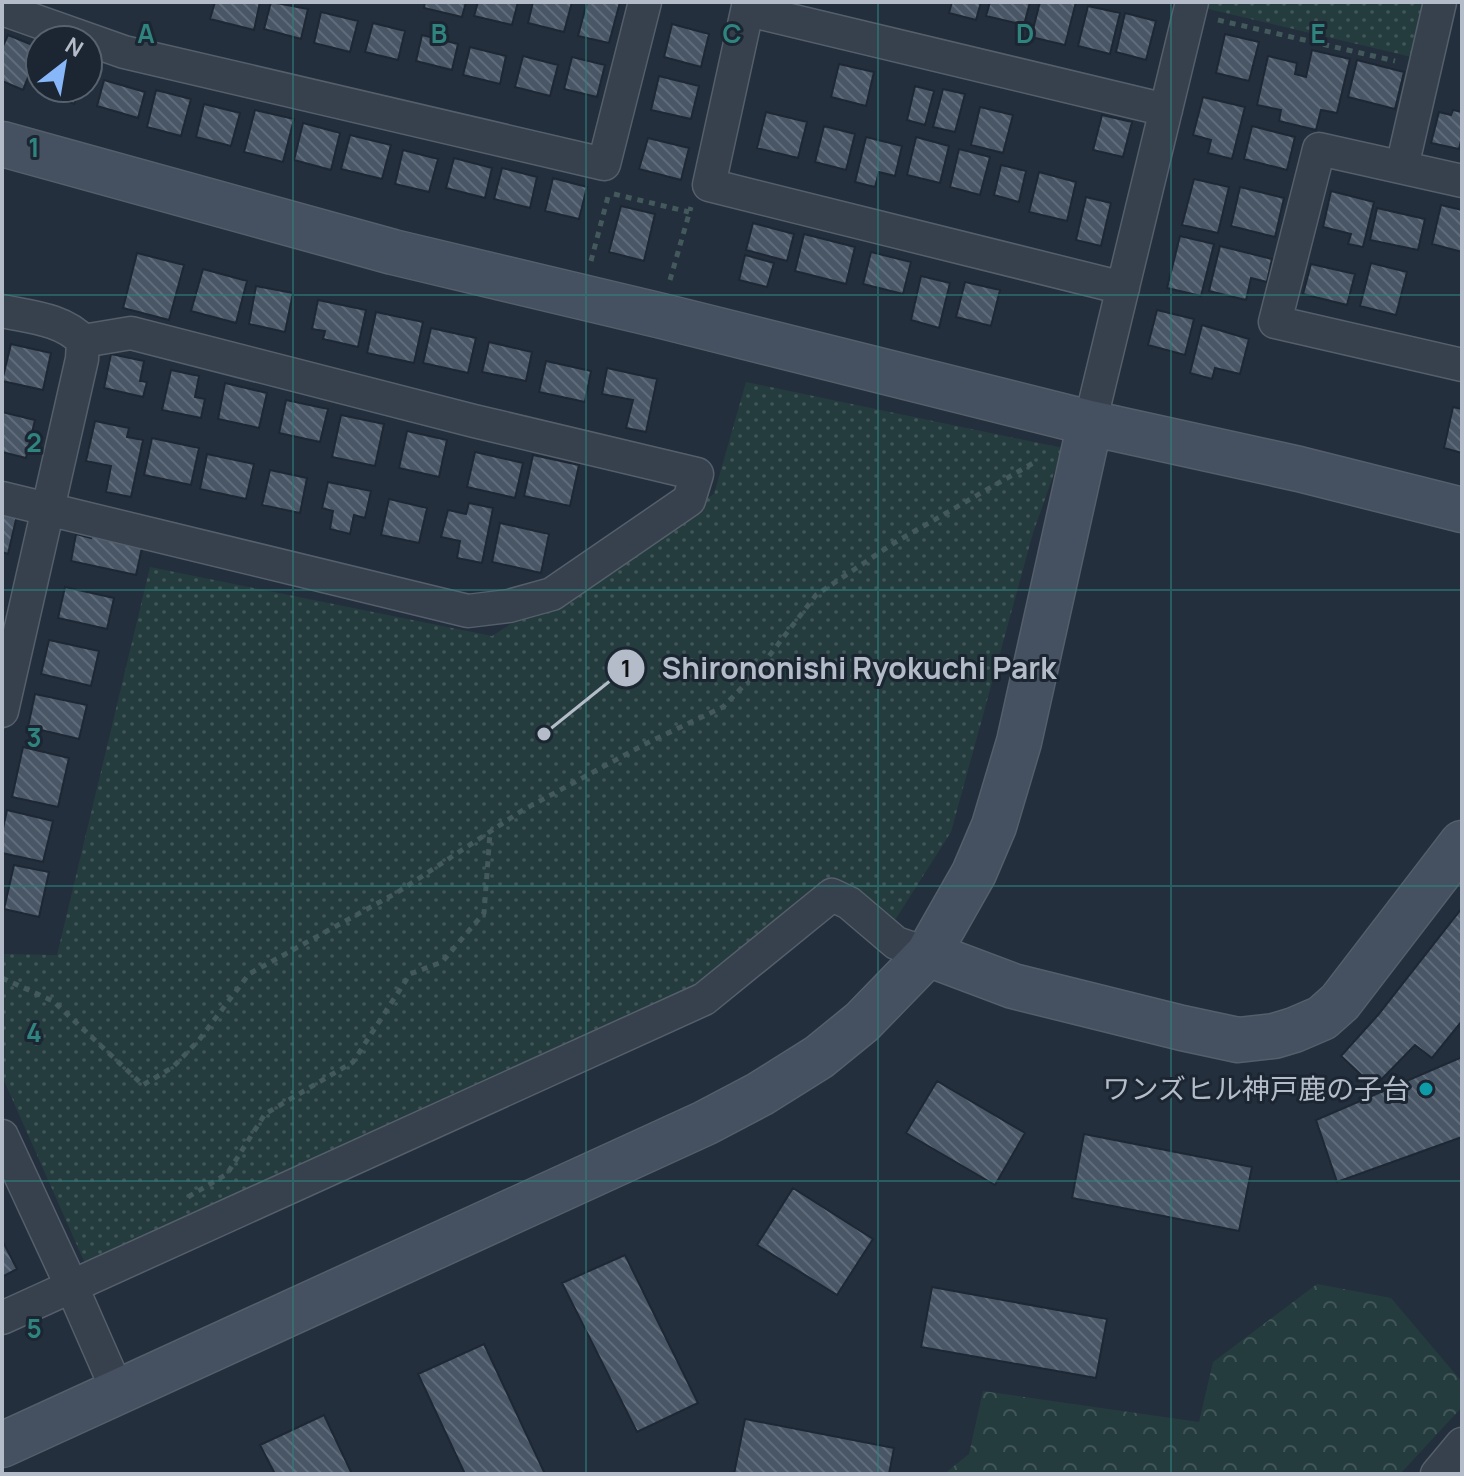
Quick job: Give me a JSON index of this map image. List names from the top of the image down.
{
  "places": ["Shirononishi Ryokuchi Park", "ワンズヒル神戸鹿の子台"],
  "north": "top right",
  "grid": {
    "columns": [
      "A",
      "B",
      "C",
      "D",
      "E"
    ],
    "rows": [
      "1",
      "2",
      "3",
      "4",
      "5"
    ]
  }
}
